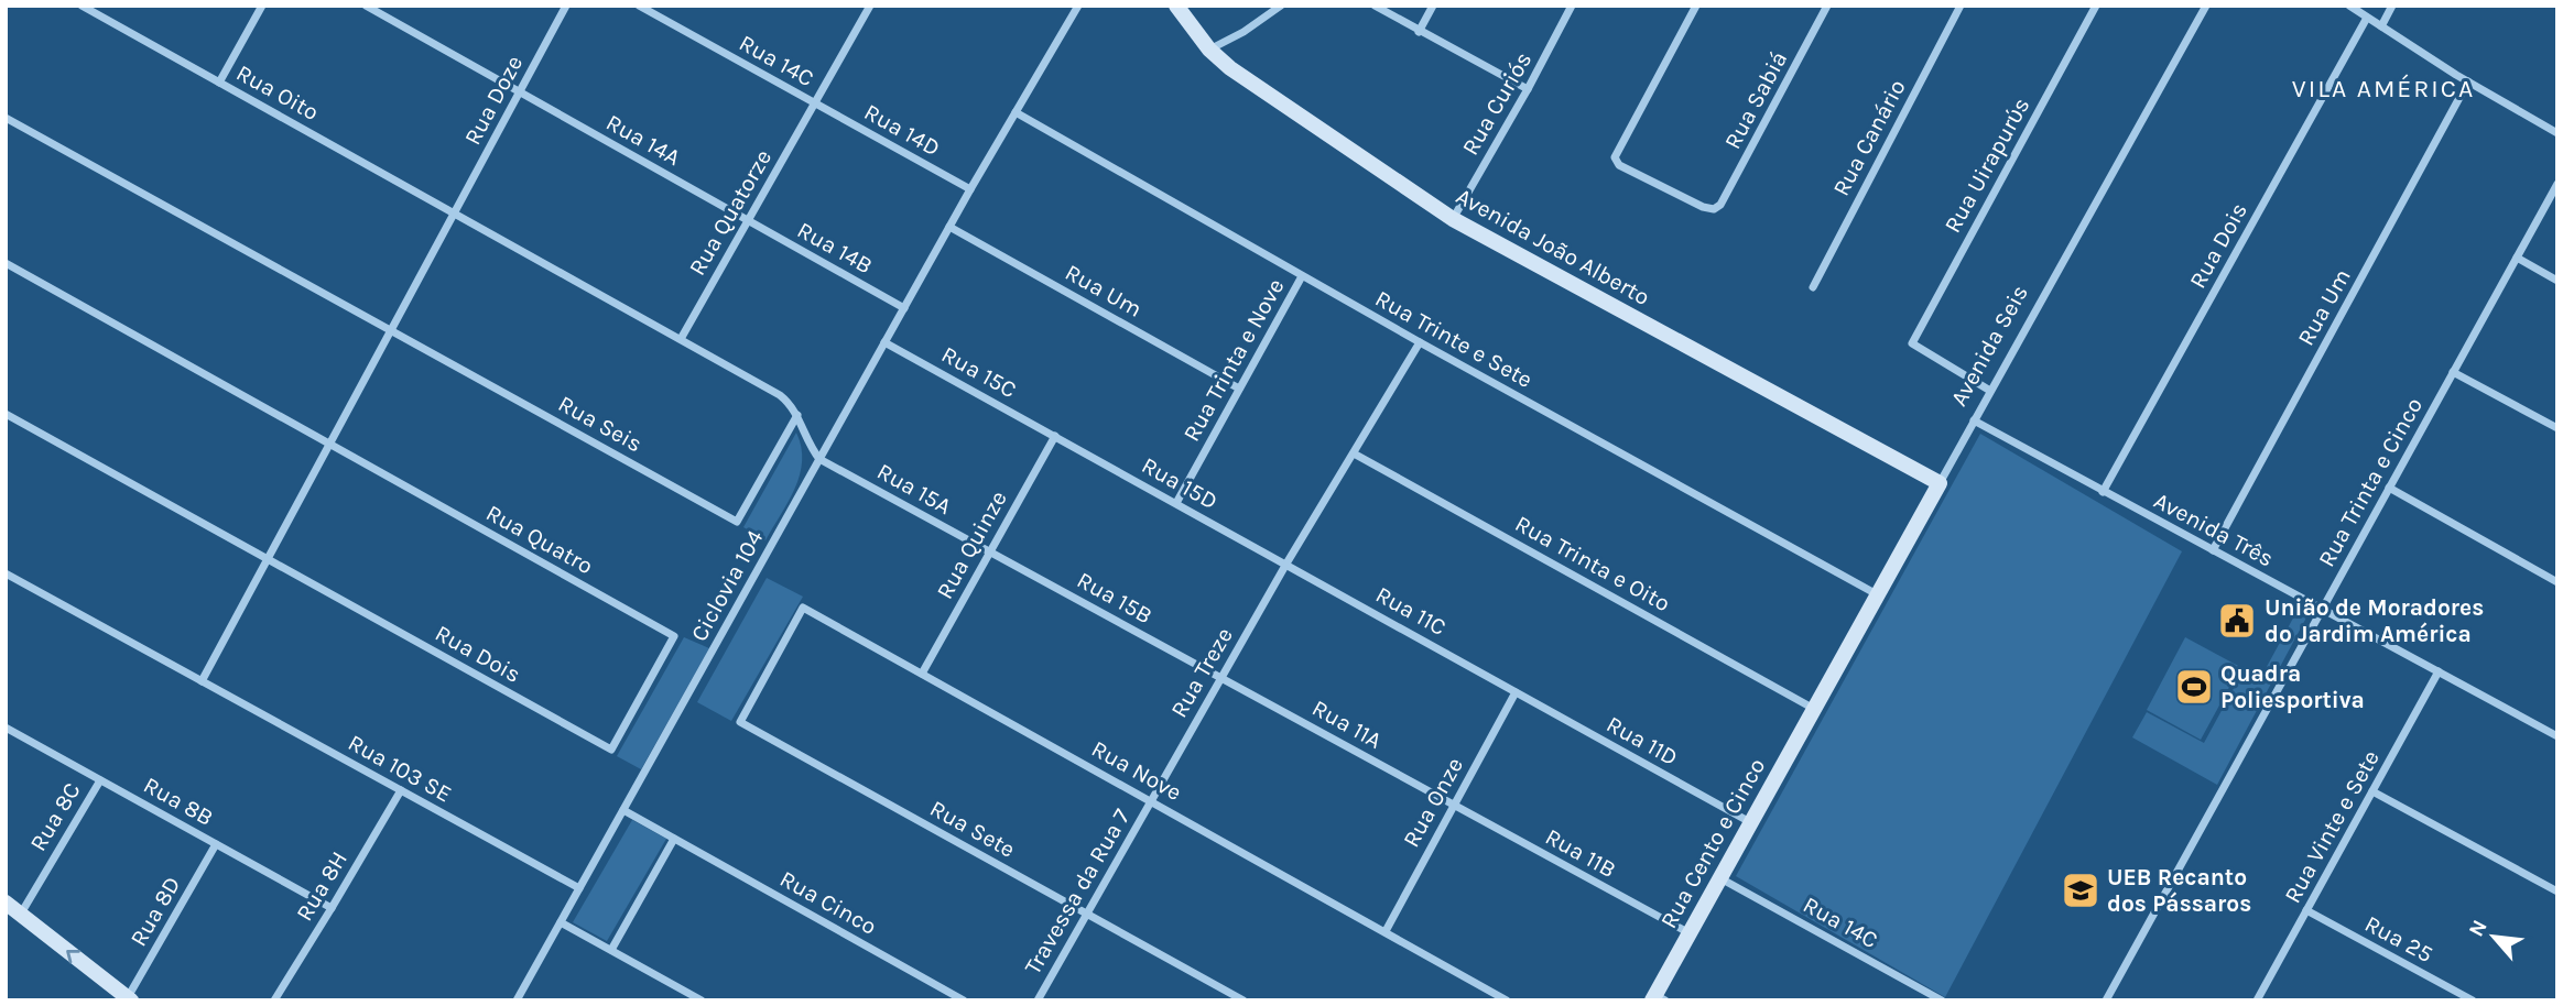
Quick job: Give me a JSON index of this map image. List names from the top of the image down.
{
  "streets": {
    "street": [
      "Rua 14C",
      "Rua Oito",
      "Rua Doze",
      "Rua Sabiá",
      "Rua Curiós",
      "Rua 14D",
      "Rua Canário",
      "Rua 14A",
      "Rua Uirapurύs",
      "Rua Quatorze",
      "Rua Dois",
      "Avenida João Alberto",
      "Rua 14B",
      "Rua Um",
      "Rua Trinte e Sete",
      "Avenida Seis",
      "Rua Trinta e Nove",
      "Rua 15C",
      "Rua Seis",
      "Rua Trinta e Cinco",
      "Rua 15D",
      "Rua 15A",
      "Avenida Três",
      "Rua Quatro",
      "Rua Quinze",
      "Rua Trinta e Oito",
      "Ciclovia 104",
      "Rua 15B",
      "Rua 11C",
      "Rua Treze",
      "Rua 11A",
      "Rua 11D",
      "Rua 103 SE",
      "Rua Nove",
      "Rua 8B",
      "Rua Onze",
      "Rua 8C",
      "Rua Vinte e Sete",
      "Rua Sete",
      "Rua Cento e Cinco",
      "Rua 11B",
      "Rua 8H",
      "Travessa da Rua 7",
      "Rua Cinco",
      "Rua 8D",
      "Rua 25"
    ]
  },
  "crossings": [
    ["Rua 14C", "Rua 14D"],
    ["Rua 14C", "Rua Quatorze"],
    ["Rua 14C", "Rua Cento e Cinco"],
    ["Rua Oito", "Rua Doze"],
    ["Rua Oito", "Rua Quatorze"],
    ["Rua Oito", "Rua Seis"],
    ["Rua Oito", "Rua 15A"],
    ["Rua Oito", "Ciclovia 104"],
    ["Rua Doze", "Rua 14A"],
    ["Rua Curiós", "Avenida João Alberto"],
    ["Rua 14D", "Rua Quatorze"],
    ["Rua 14D", "Ciclovia 104"],
    ["Rua 14A", "Rua Quatorze"],
    ["Rua 14A", "Rua 14B"],
    ["Rua Uirapurύs", "Avenida Seis"],
    ["Rua Quatorze", "Rua 14B"],
    ["Rua Dois", "Avenida Três"],
    ["Rua Dois", "Rua Quatro"],
    ["Avenida João Alberto", "Avenida Seis"],
    ["Rua 14B", "Ciclovia 104"],
    ["Rua Um", "Rua Trinta e Nove"],
    ["Rua Um", "Avenida Três"],
    ["Rua Um", "Ciclovia 104"],
    ["Rua Trinte e Sete", "Avenida Seis"],
    ["Rua Trinte e Sete", "Rua Trinta e Nove"],
    ["Rua Trinte e Sete", "Ciclovia 104"],
    ["Avenida Seis", "Avenida Três"],
    ["Avenida Seis", "Rua Trinta e Oito"],
    ["Avenida Seis", "Rua Cento e Cinco"],
    ["Rua Trinta e Nove", "Rua 15D"],
    ["Rua 15C", "Rua 15D"],
    ["Rua 15C", "Rua Quinze"],
    ["Rua 15C", "Ciclovia 104"],
    ["Rua Trinta e Cinco", "Avenida Três"],
    ["Rua 15D", "Rua Quinze"],
    ["Rua 15D", "Rua 11C"],
    ["Rua 15D", "Rua Treze"],
    ["Rua 15A", "Rua Quinze"],
    ["Rua 15A", "Ciclovia 104"],
    ["Rua 15A", "Rua 15B"],
    ["Avenida Três", "Rua Vinte e Sete"],
    ["Rua Quinze", "Rua 15B"],
    ["Rua Quinze", "Rua Nove"],
    ["Rua Trinta e Oito", "Rua Cento e Cinco"],
    ["Ciclovia 104", "Rua 103 SE"],
    ["Ciclovia 104", "Rua Cinco"],
    ["Rua 15B", "Rua Treze"],
    ["Rua 15B", "Rua 11A"],
    ["Rua 11C", "Rua Treze"],
    ["Rua 11C", "Rua 11D"],
    ["Rua 11C", "Rua Onze"],
    ["Rua Treze", "Rua 11A"],
    ["Rua Treze", "Rua Nove"],
    ["Rua Treze", "Travessa da Rua 7"],
    ["Rua 11A", "Rua Onze"],
    ["Rua 11A", "Rua 11B"],
    ["Rua 11D", "Rua Onze"],
    ["Rua 11D", "Rua Cento e Cinco"],
    ["Rua 103 SE", "Rua 8H"],
    ["Rua Nove", "Rua Onze"],
    ["Rua Nove", "Rua Sete"],
    ["Rua Nove", "Travessa da Rua 7"],
    ["Rua 8B", "Rua 8C"],
    ["Rua 8B", "Rua 8H"],
    ["Rua 8B", "Rua 8D"],
    ["Rua Onze", "Rua 11B"],
    ["Rua Vinte e Sete", "Rua 25"],
    ["Rua Sete", "Travessa da Rua 7"],
    ["Rua Cento e Cinco", "Rua 11B"]
  ],
  "districts": ["VILA AMÉRICA"],
  "places": {
    "public building": ["União de Moradores do Jardim América"],
    "sports": ["Quadra Poliesportiva"],
    "school or university": ["UEB Recanto dos Pássaros"]
  },
  "north": "top left"
}
